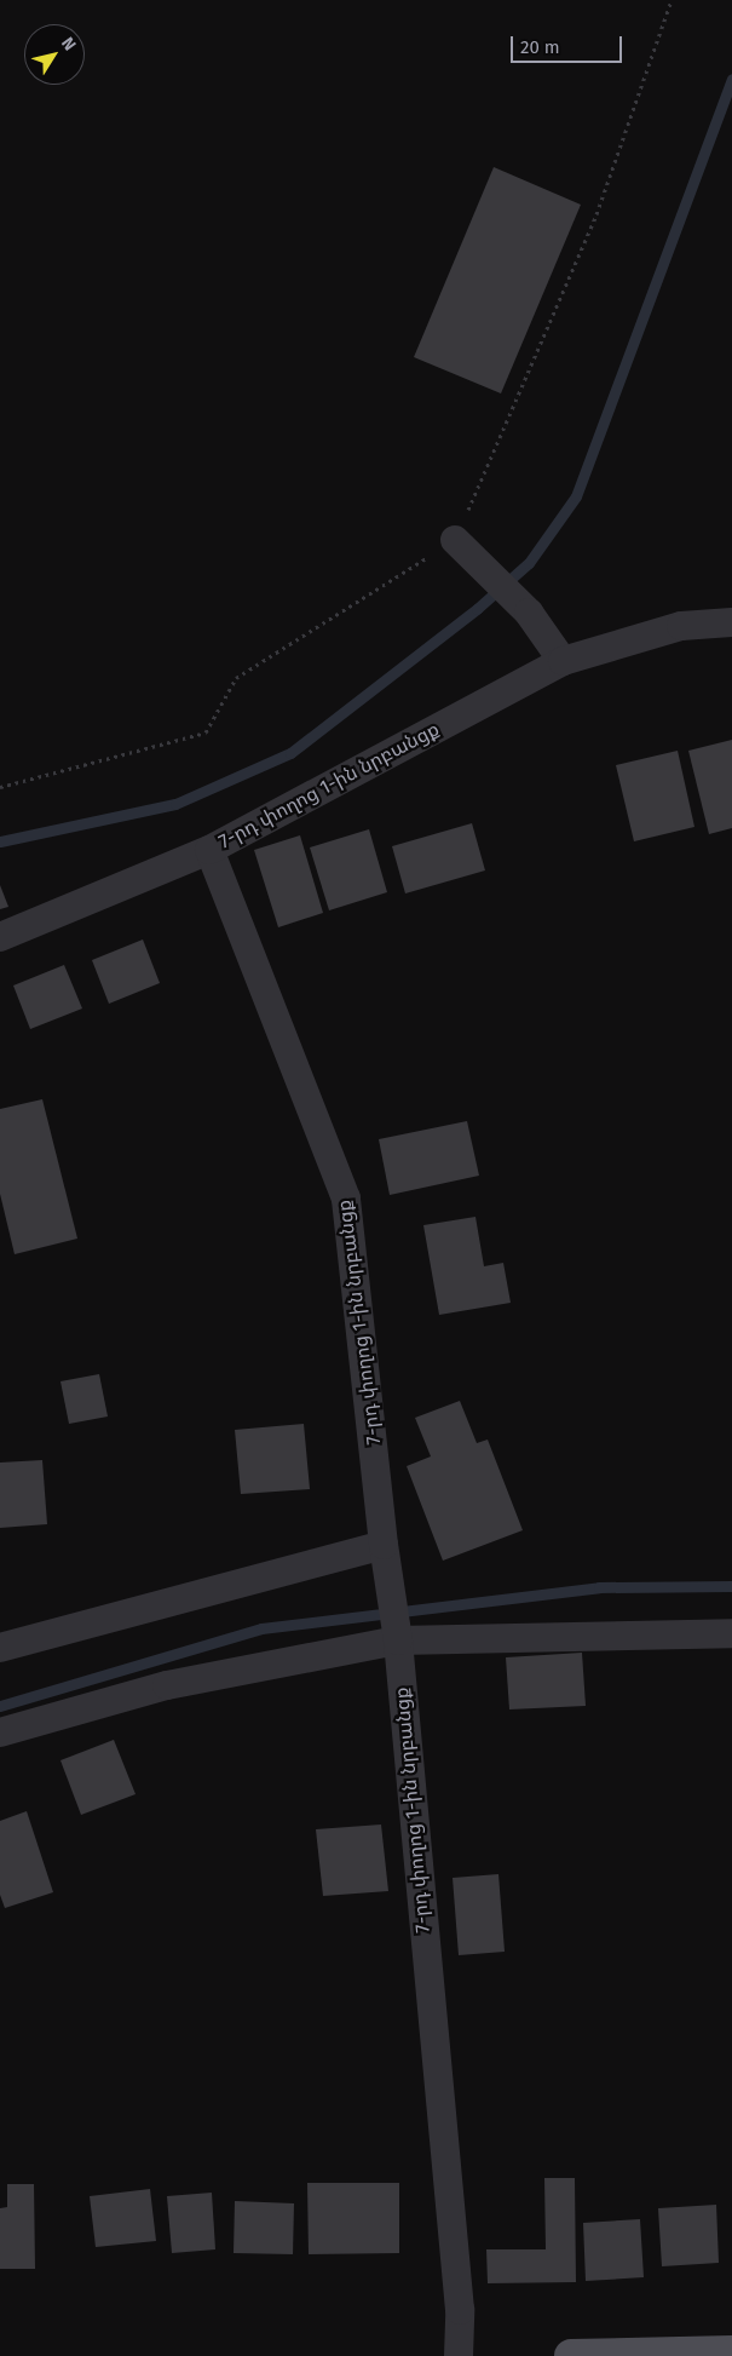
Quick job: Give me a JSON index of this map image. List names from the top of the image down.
{
  "streets": {
    "street": ["7-րդ փողոց 1-ին նրբանցք"]
  },
  "scale_bar": "20 m",
  "north": "top right"
}
